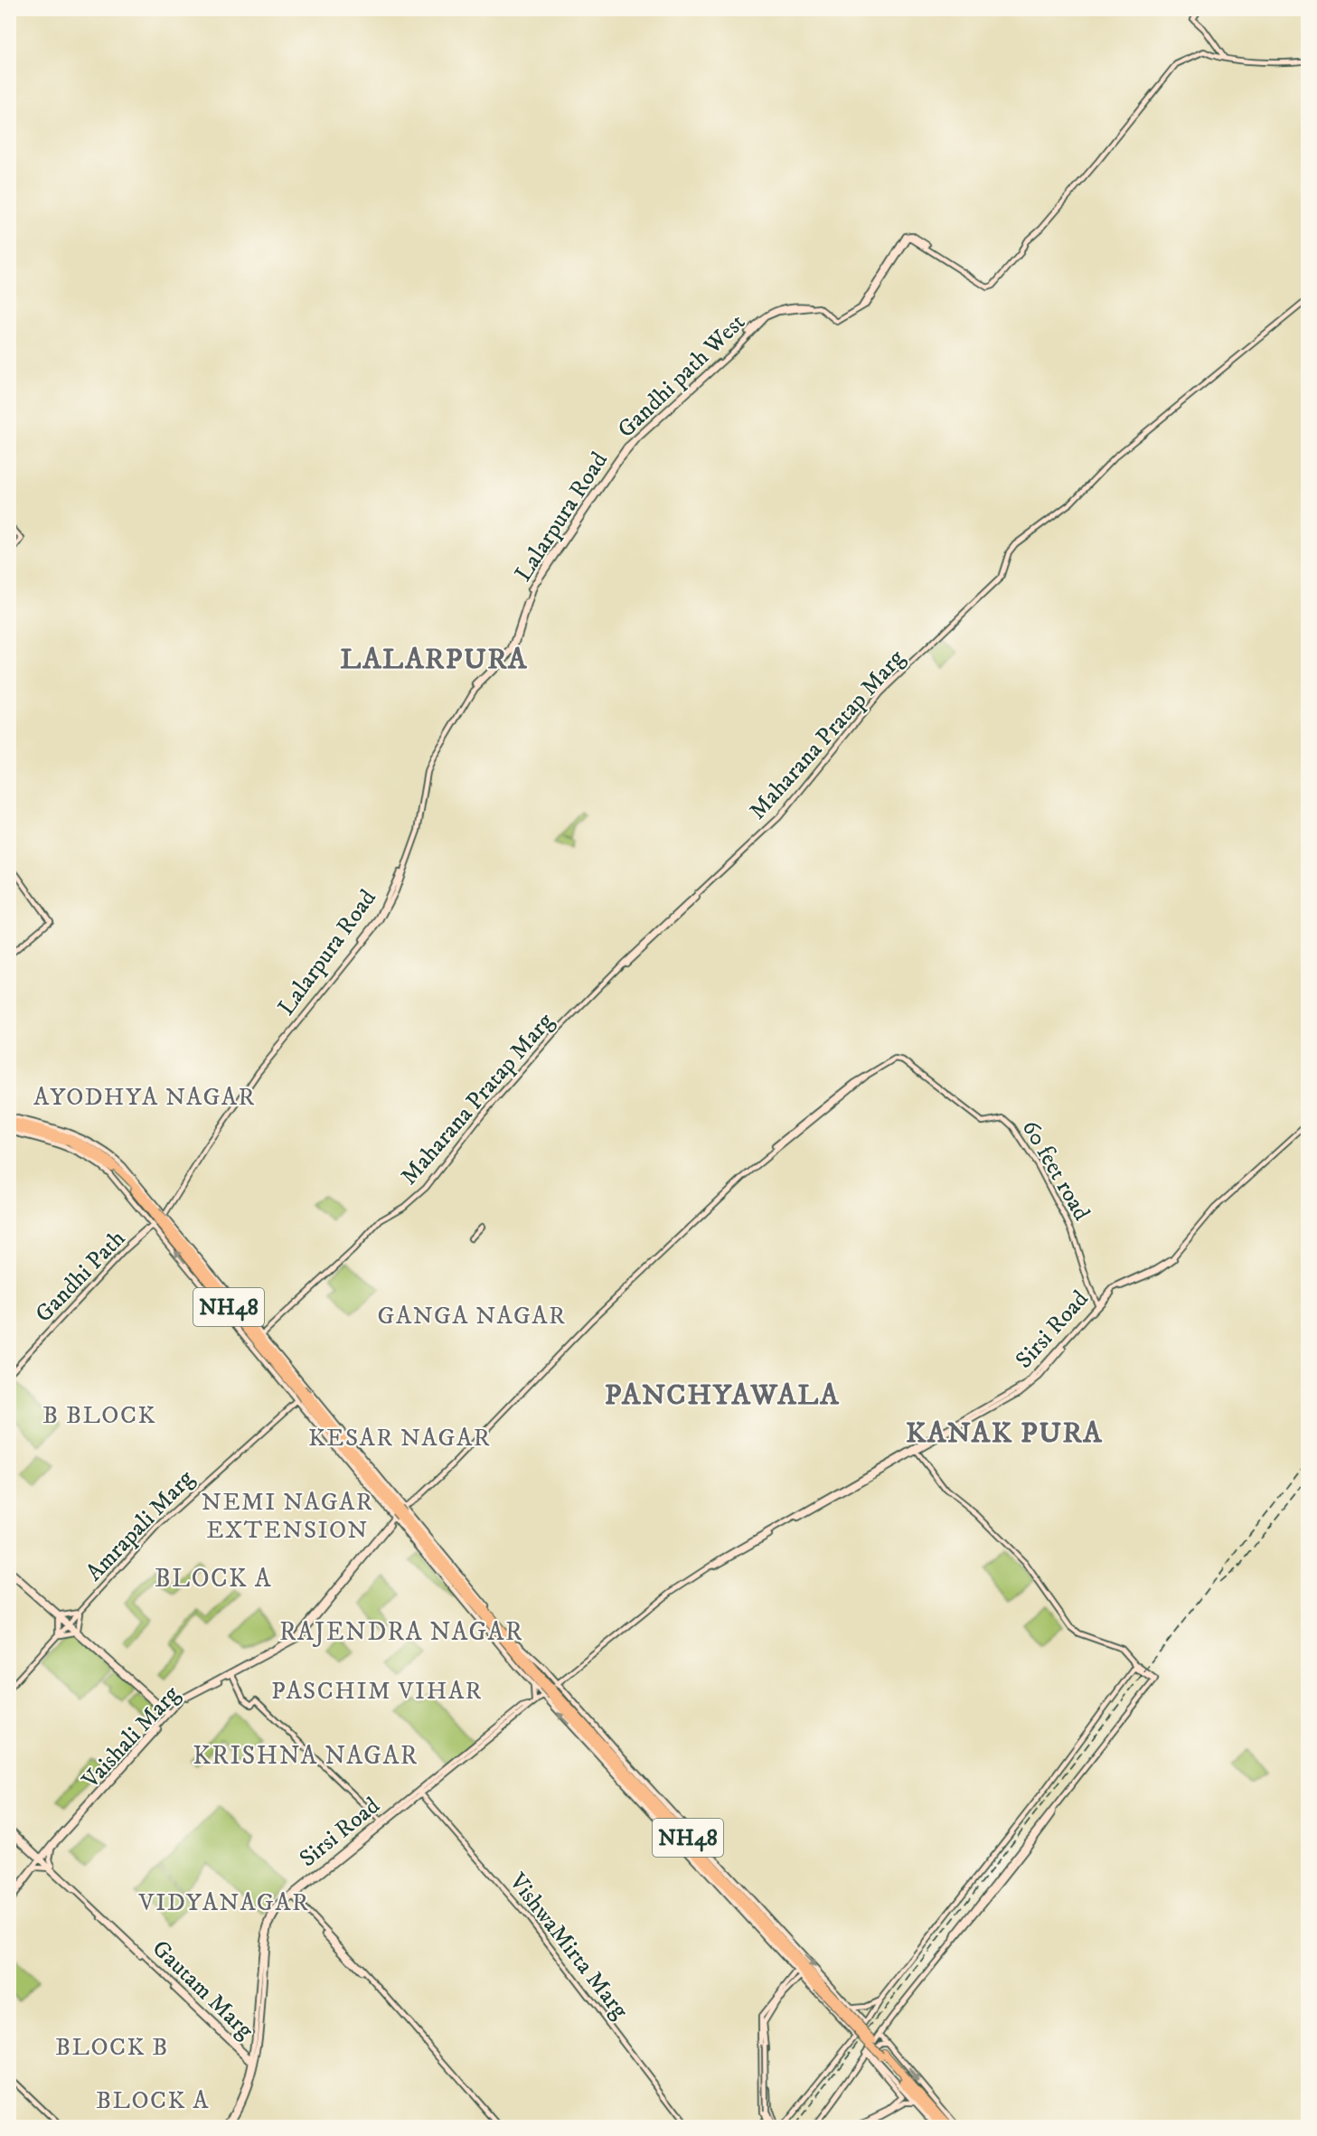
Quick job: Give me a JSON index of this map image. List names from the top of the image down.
{
  "streets": {
    "highway": ["NH48"],
    "street": [
      "Gandhi path West",
      "Lalarpura Road",
      "Maharana Pratap Marg",
      "60 feet road",
      "Gandhi Path",
      "Sirsi Road",
      "Amrapali Marg",
      "Vaishali Marg",
      "VishwaMirta Marg",
      "Gautam Marg"
    ]
  },
  "crossings": [
    ["Gandhi path West", "Lalarpura Road"],
    ["Lalarpura Road", "Gandhi Path"],
    ["Lalarpura Road", "NH48"],
    ["60 feet road", "Sirsi Road"],
    ["Gandhi Path", "NH48"],
    ["NH48", "Sirsi Road"],
    ["NH48", "Amrapali Marg"],
    ["NH48", "Vaishali Marg"],
    ["Sirsi Road", "VishwaMirta Marg"],
    ["Sirsi Road", "Gautam Marg"],
    ["Vaishali Marg", "Gautam Marg"]
  ],
  "districts": [
    "LALARPURA",
    "AYODHYA NAGAR",
    "GANGA NAGAR",
    "PANCHYAWALA",
    "B BLOCK",
    "KANAK PURA",
    "KESAR NAGAR",
    "NEMI NAGAR EXTENSION",
    "BLOCK A",
    "RAJENDRA NAGAR",
    "PASCHIM VIHAR",
    "KRISHNA NAGAR",
    "VIDYANAGAR",
    "BLOCK B",
    "BLOCK A"
  ]
}
